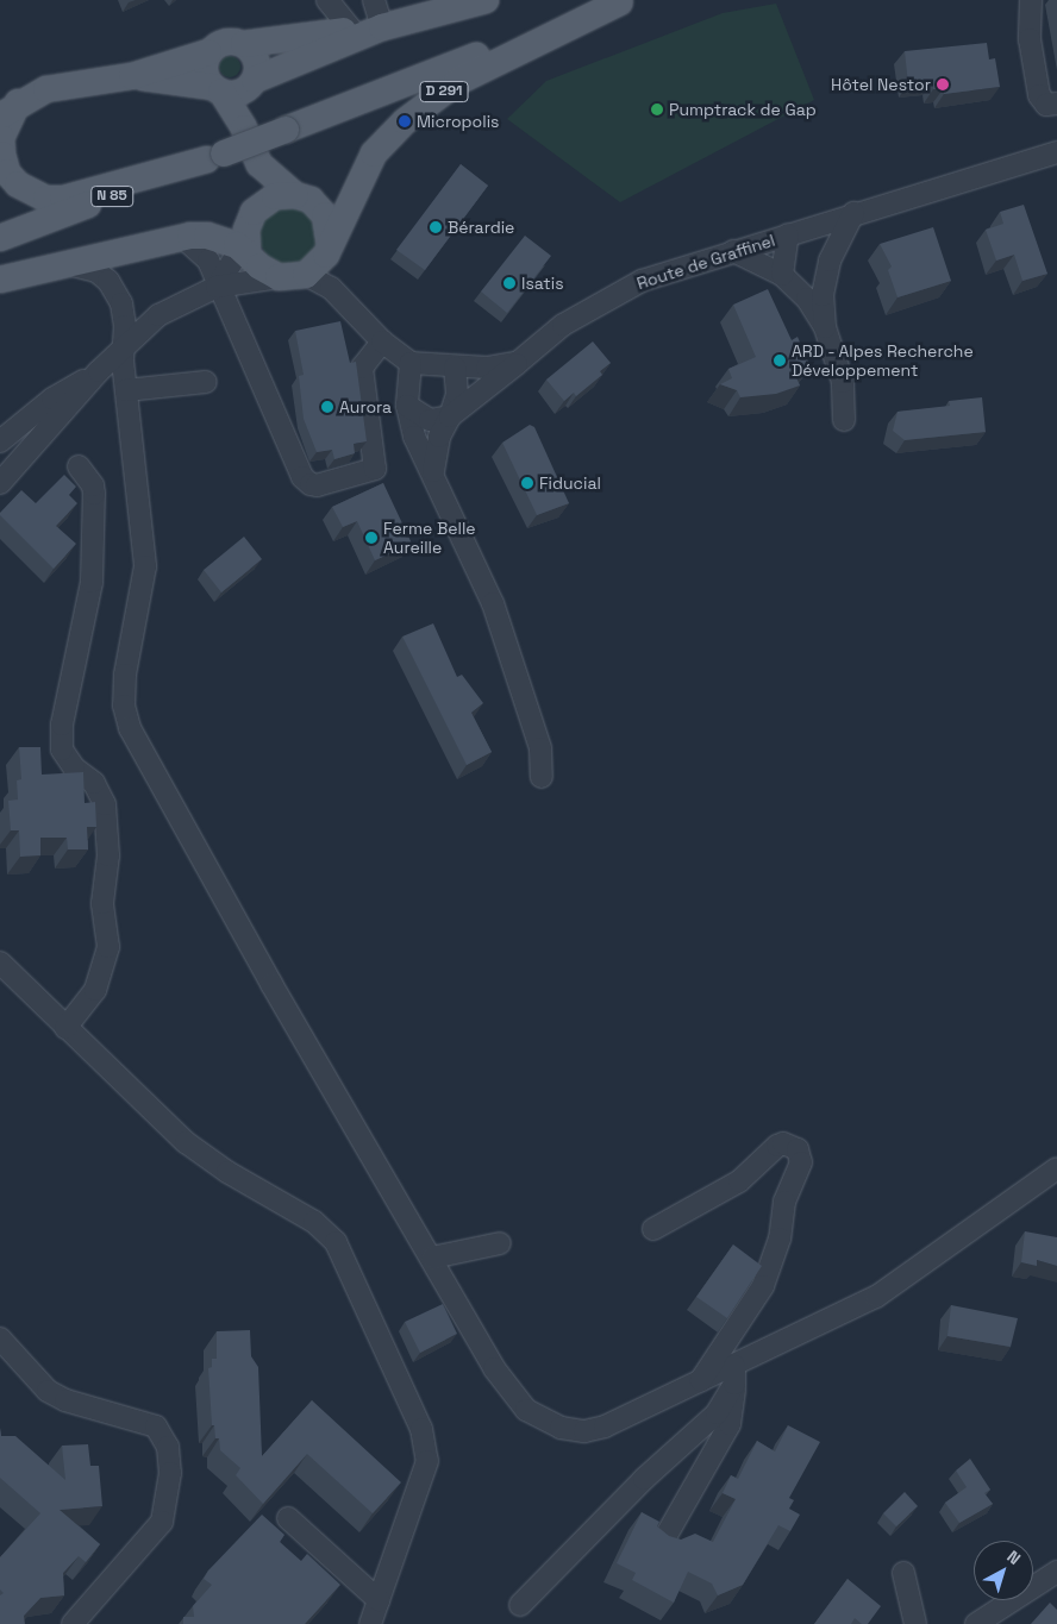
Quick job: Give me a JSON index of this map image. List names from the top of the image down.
{
  "streets": {
    "main road": ["D 291", "N 85"],
    "street": ["Route de Graffinel"]
  },
  "crossings": [
    ["D 291", "N 85"]
  ],
  "places": [
    "Hôtel Nestor",
    "Pumptrack de Gap",
    "Micropolis",
    "Bérardie",
    "Isatis",
    "ARD - Alpes Recherche Développement",
    "Aurora",
    "Fiducial",
    "Ferme Belle Aureille"
  ],
  "north": "top right"
}
